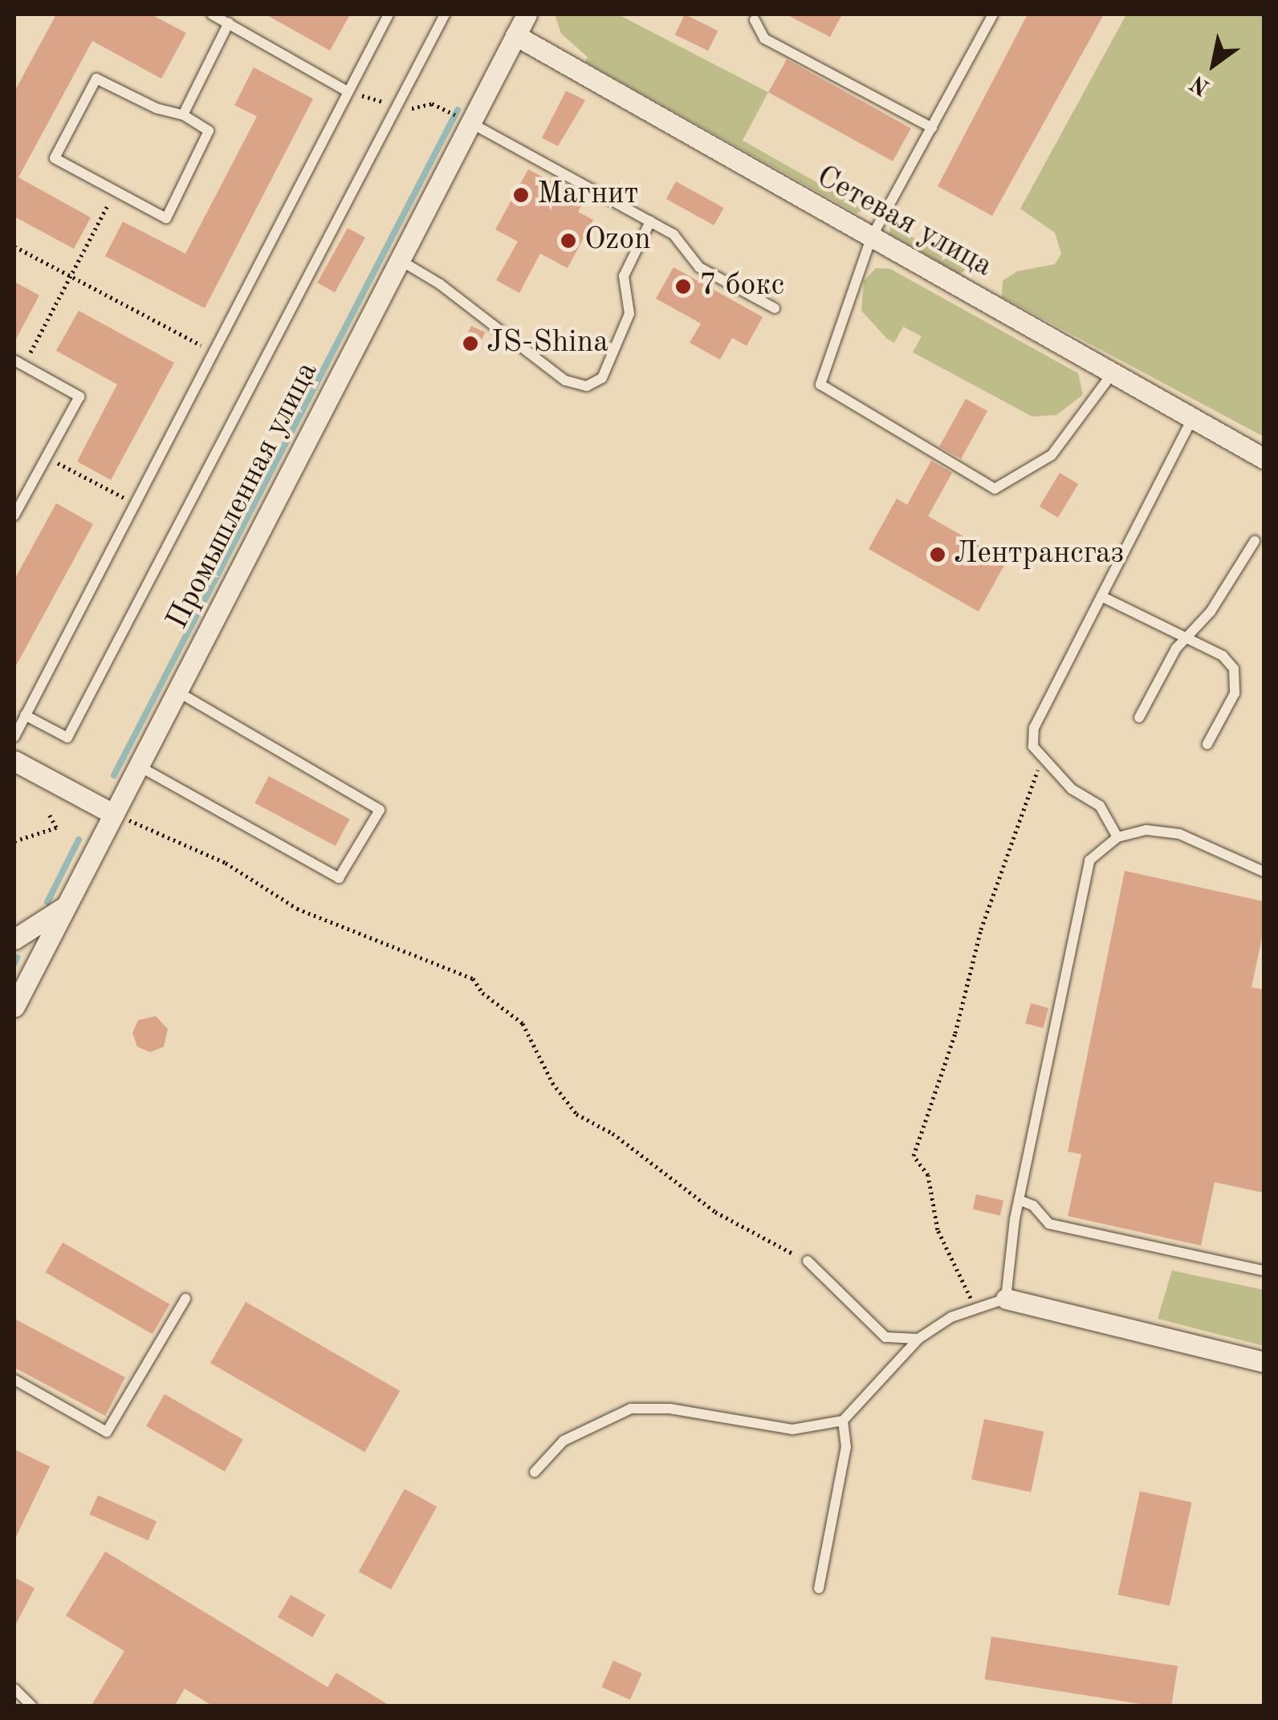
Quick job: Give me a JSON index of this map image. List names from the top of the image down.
{
  "streets": {
    "street": ["Сетевая улица", "Промышленная улица"]
  },
  "crossings": [
    ["Сетевая улица", "Промышленная улица"]
  ],
  "places": [
    "Магнит",
    "Ozon",
    "7 бокс",
    "JS-Shina",
    "Лентрансгаз"
  ],
  "north": "bottom left"
}
